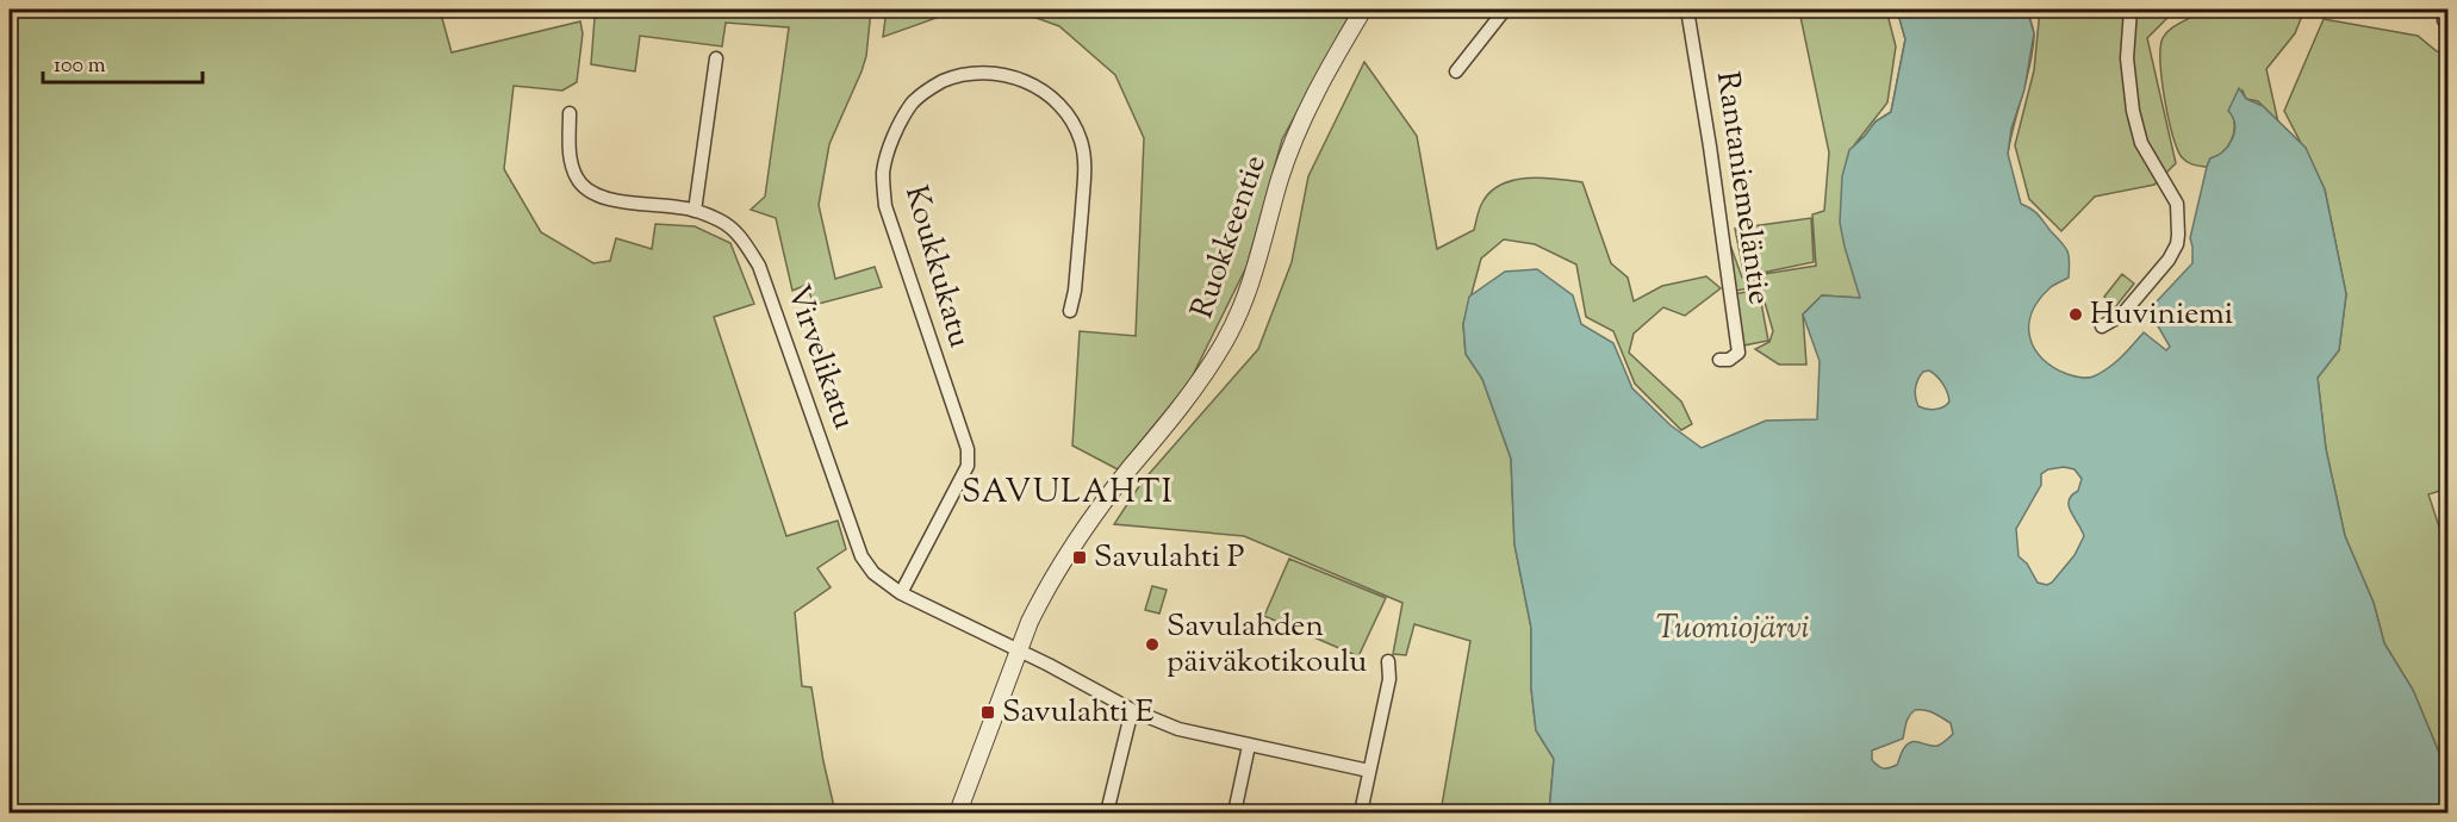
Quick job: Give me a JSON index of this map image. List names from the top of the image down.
{
  "streets": {
    "street": [
      "Rantaniemeläntie",
      "Ruokkeentie",
      "Koukkukatu",
      "Virvelikatu"
    ]
  },
  "crossings": [
    ["Ruokkeentie", "Virvelikatu"],
    ["Koukkukatu", "Virvelikatu"]
  ],
  "districts": ["SAVULAHTI"],
  "water": ["Tuomiojärvi"],
  "places": {
    "other": ["Huviniemi", "Savulahden päiväkotikoulu"],
    "transit": ["Savulahti P", "Savulahti E"]
  },
  "scale_bar": "100 m"
}
